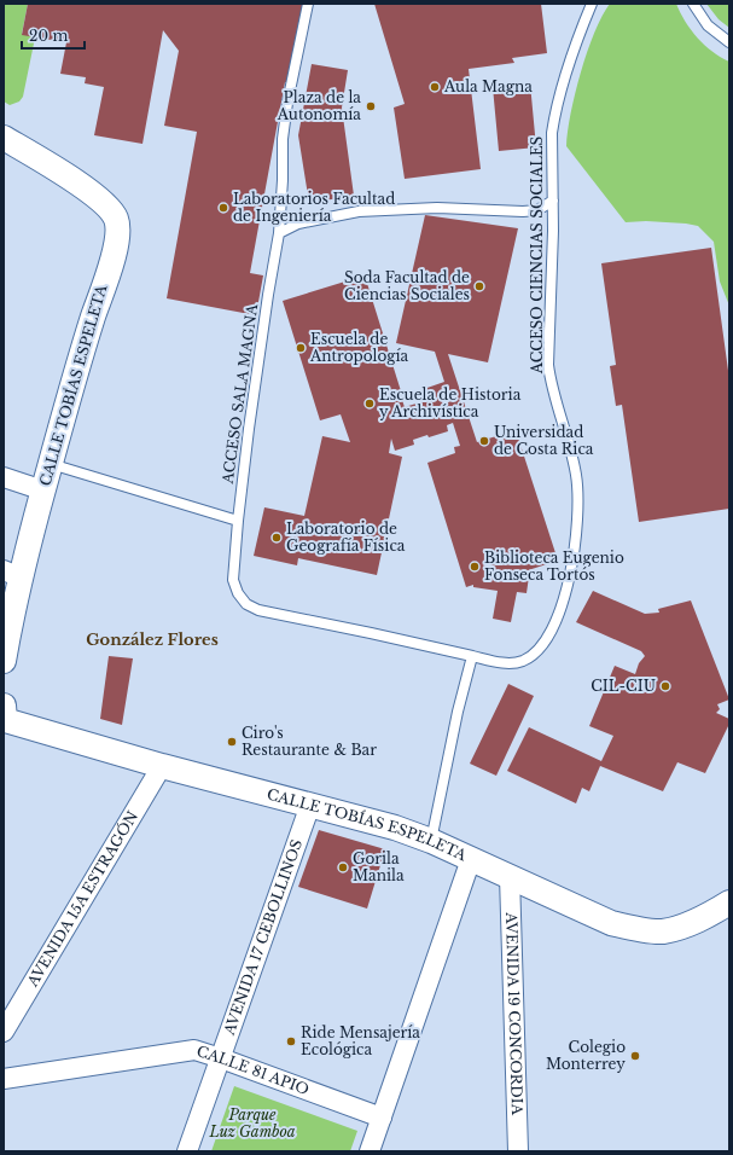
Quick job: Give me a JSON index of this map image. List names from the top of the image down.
{
  "streets": {
    "street": [
      "CALLE TOBÍAS ESPELETA",
      "AVENIDA 15A ESTRAGÓN",
      "AVENIDA 17 CEBOLLINOS",
      "AVENIDA 19 CONCORDIA",
      "CALLE 81 APIO"
    ],
    "lane": ["ACCESO CIENCIAS SOCIALES", "ACCESO SALA MAGNA"]
  },
  "crossings": [
    ["ACCESO CIENCIAS SOCIALES", "ACCESO SALA MAGNA"],
    ["CALLE TOBÍAS ESPELETA", "AVENIDA 15A ESTRAGÓN"],
    ["CALLE TOBÍAS ESPELETA", "AVENIDA 17 CEBOLLINOS"],
    ["CALLE TOBÍAS ESPELETA", "AVENIDA 19 CONCORDIA"],
    ["AVENIDA 17 CEBOLLINOS", "CALLE 81 APIO"]
  ],
  "districts": ["González Flores"],
  "parks": ["Parque Luz Gamboa"],
  "places": [
    "Aula Magna",
    "Plaza de la Autonomía",
    "Laboratorios Facultad de Ingeniería",
    "Soda Facultad de Ciencias Sociales",
    "Escuela de Antropología",
    "Escuela de Historia y Archivística",
    "Universidad de Costa Rica",
    "Laboratorio de Geografía Física",
    "Biblioteca Eugenio Fonseca Tortós",
    "CIL-CIU",
    "Ciro's Restaurante & Bar",
    "Gorila Manila",
    "Ride Mensajería Ecológica",
    "Colegio Monterrey"
  ],
  "scale_bar": "20 m"
}
